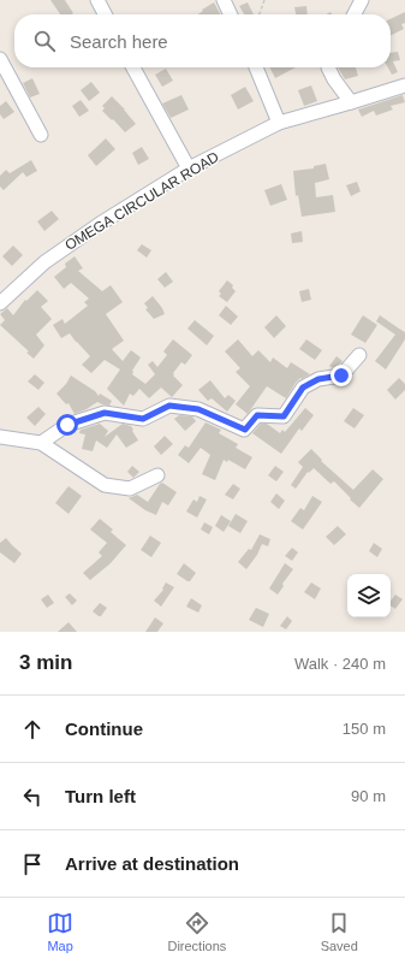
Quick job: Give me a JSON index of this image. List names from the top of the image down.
{
  "streets": {
    "street": ["OMEGA CIRCULAR ROAD"]
  },
  "page": {
    "search": "Search here",
    "heading": ["3 min", "Walk · 240 m"],
    "list": [
      ["Continue", "150 m"],
      ["Turn left", "90 m"],
      "Arrive at destination"
    ],
    "nav": ["Map", "Directions", "Saved"]
  }
}
